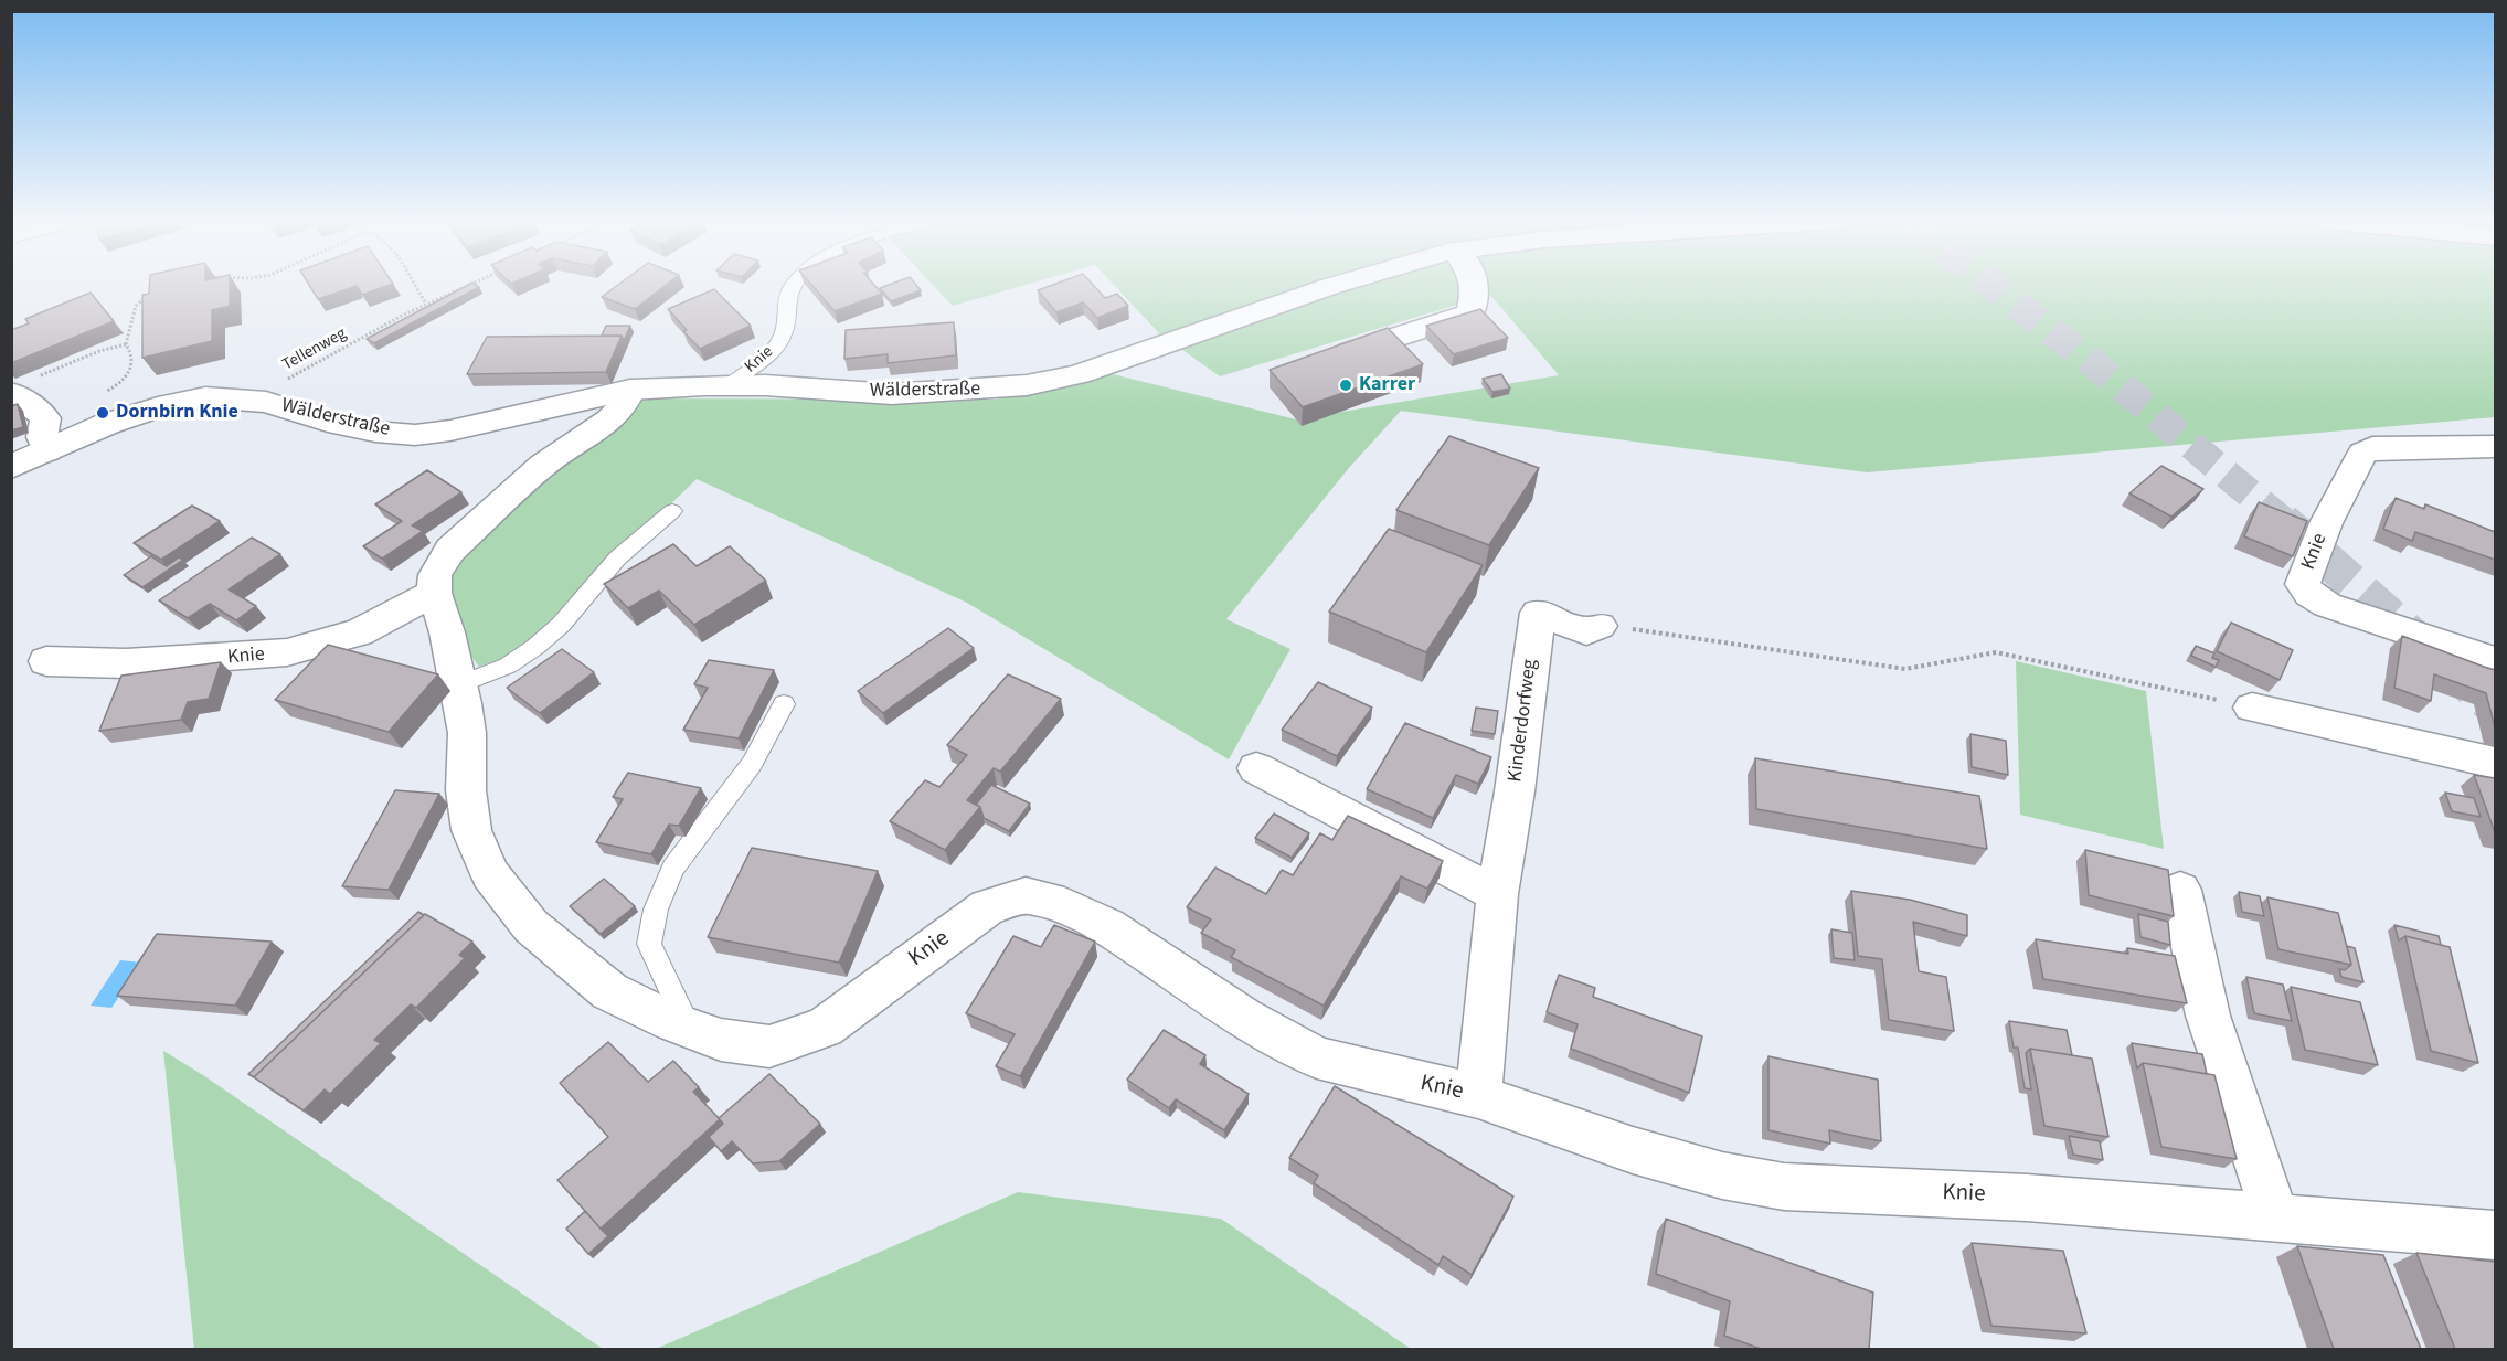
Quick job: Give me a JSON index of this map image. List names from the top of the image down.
{
  "streets": {
    "street": ["Knie", "Wälderstraße", "Kinderdorfweg"],
    "path": ["Tellenweg"]
  },
  "crossings": [
    ["Tellenweg", "Wälderstraße"],
    ["Knie", "Wälderstraße"],
    ["Knie", "Kinderdorfweg"]
  ],
  "places": ["Karrer", "Dornbirn Knie"]
}
